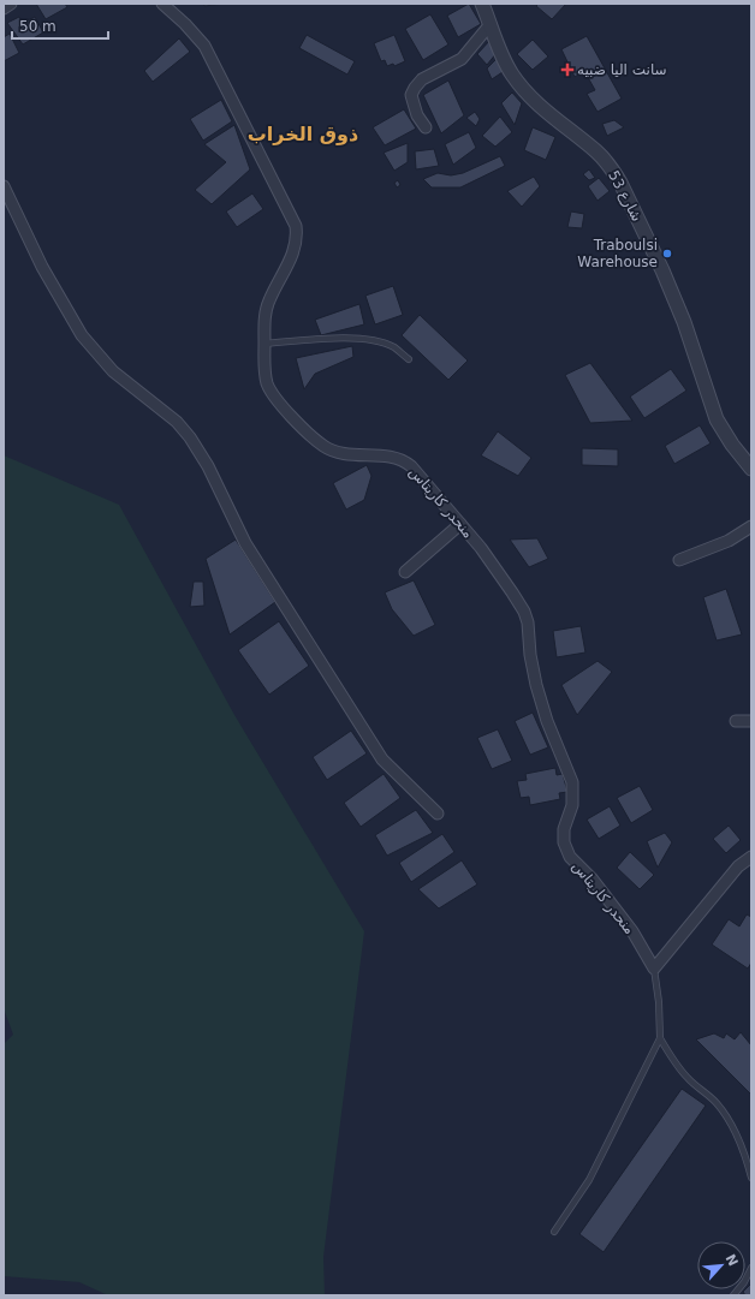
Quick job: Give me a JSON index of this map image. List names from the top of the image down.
{
  "streets": {
    "street": ["شارع 53", "منحدر كاريتاس"]
  },
  "districts": ["ذوق الخراب"],
  "places": {
    "health": ["سانت اليا ضبيه"],
    "other": ["Traboulsi Warehouse"]
  },
  "scale_bar": "50 m",
  "north": "top right"
}
